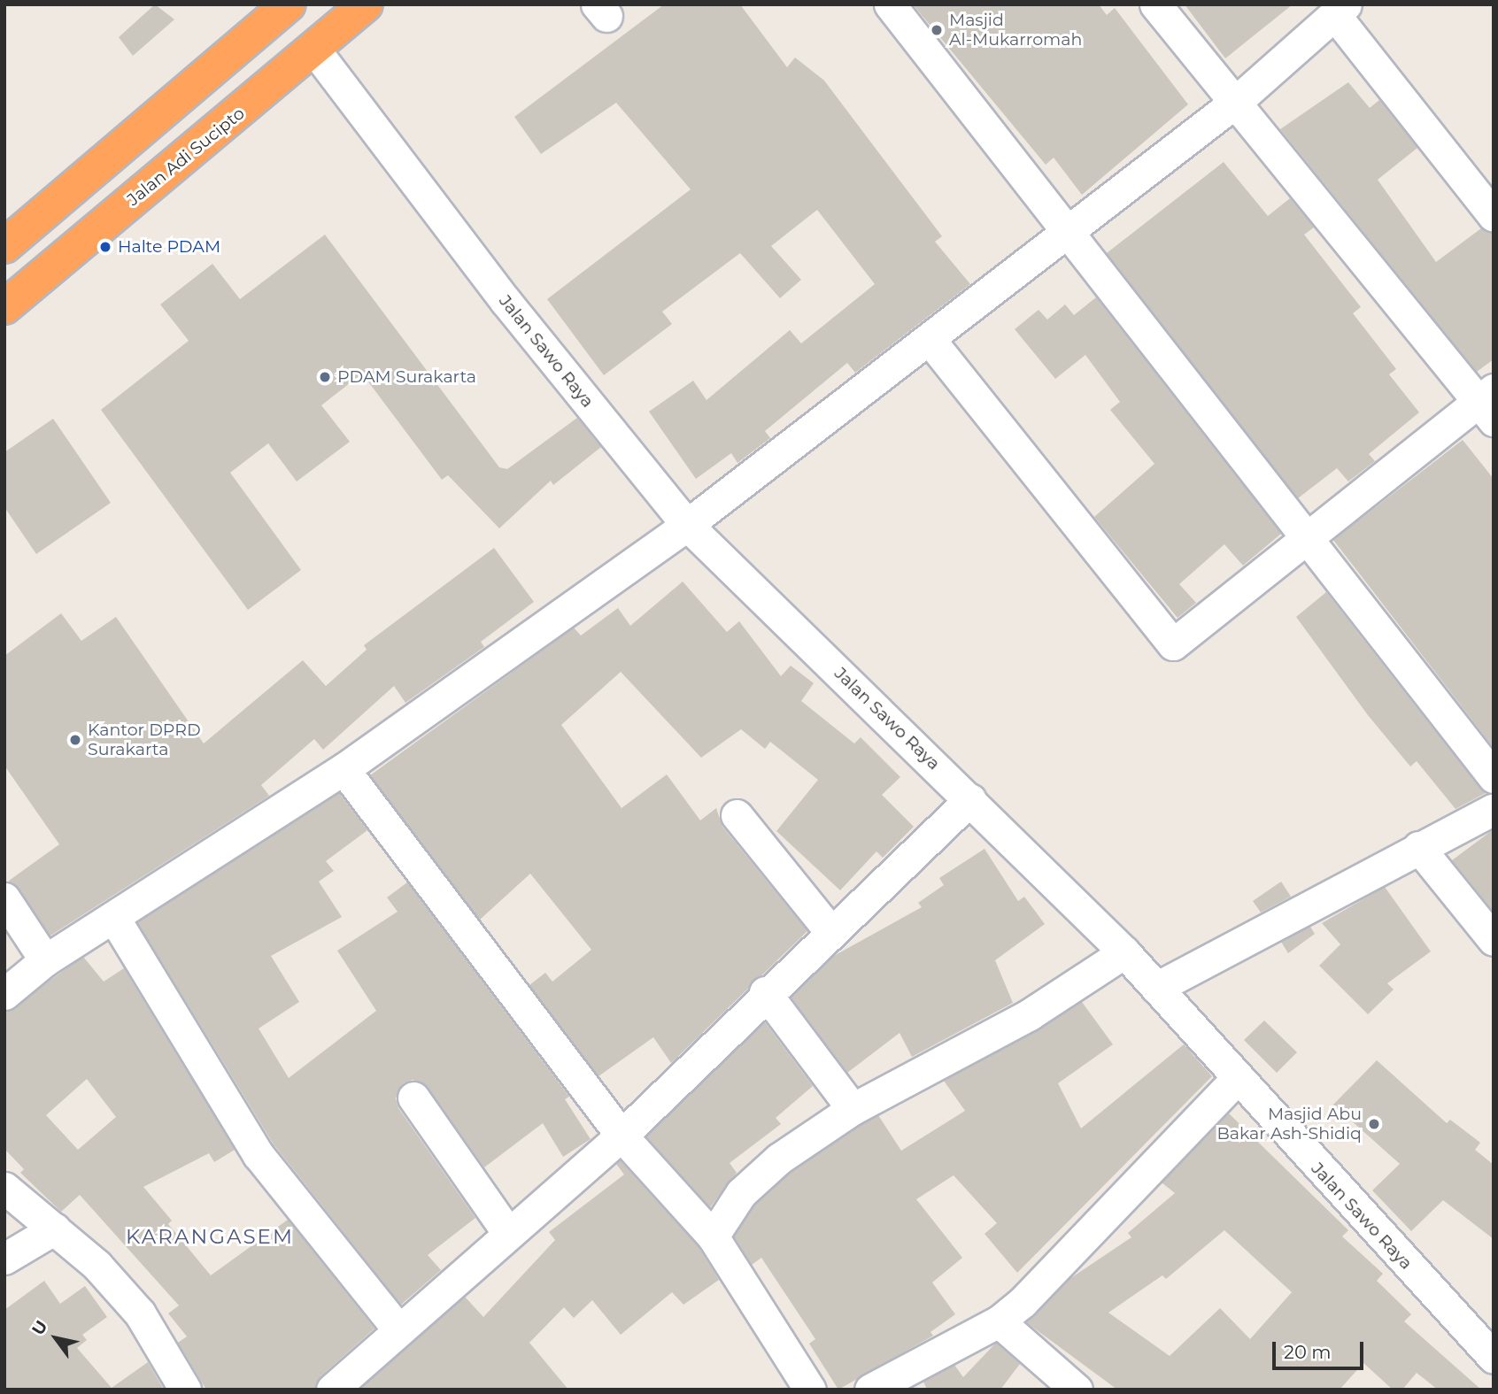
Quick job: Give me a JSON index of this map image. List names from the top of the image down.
{
  "streets": {
    "highway": ["Jalan Adi Sucipto"],
    "street": ["Jalan Sawo Raya"]
  },
  "crossings": [
    ["Jalan Adi Sucipto", "Jalan Sawo Raya"]
  ],
  "districts": ["KARANGASEM"],
  "places": [
    "Masjid Al-Mukarromah",
    "Halte PDAM",
    "PDAM Surakarta",
    "Kantor DPRD Surakarta",
    "Masjid Abu Bakar Ash-Shidiq"
  ],
  "scale_bar": "20 m",
  "north": "top left"
}
